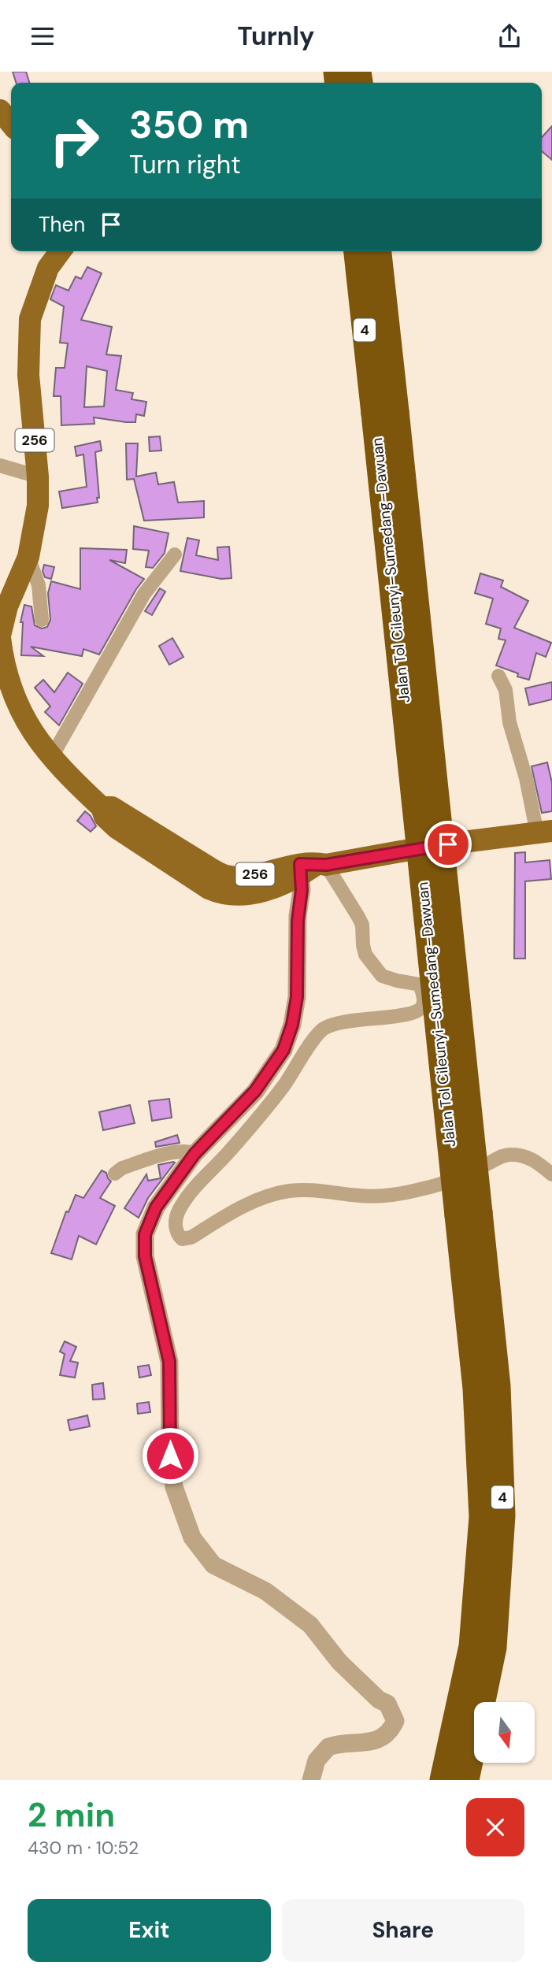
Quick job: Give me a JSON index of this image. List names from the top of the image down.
{
  "streets": {
    "highway": ["4", "Jalan Tol Cileunyi–Sumedang–Dawuan"],
    "main road": ["256"]
  },
  "north": "bottom",
  "page": {
    "header": "Turnly",
    "turn": ["350 m", "Turn right"],
    "then": "Then",
    "heading": ["2 min", "430 m · 10:52"],
    "buttons": ["Exit", "Share"]
  }
}
